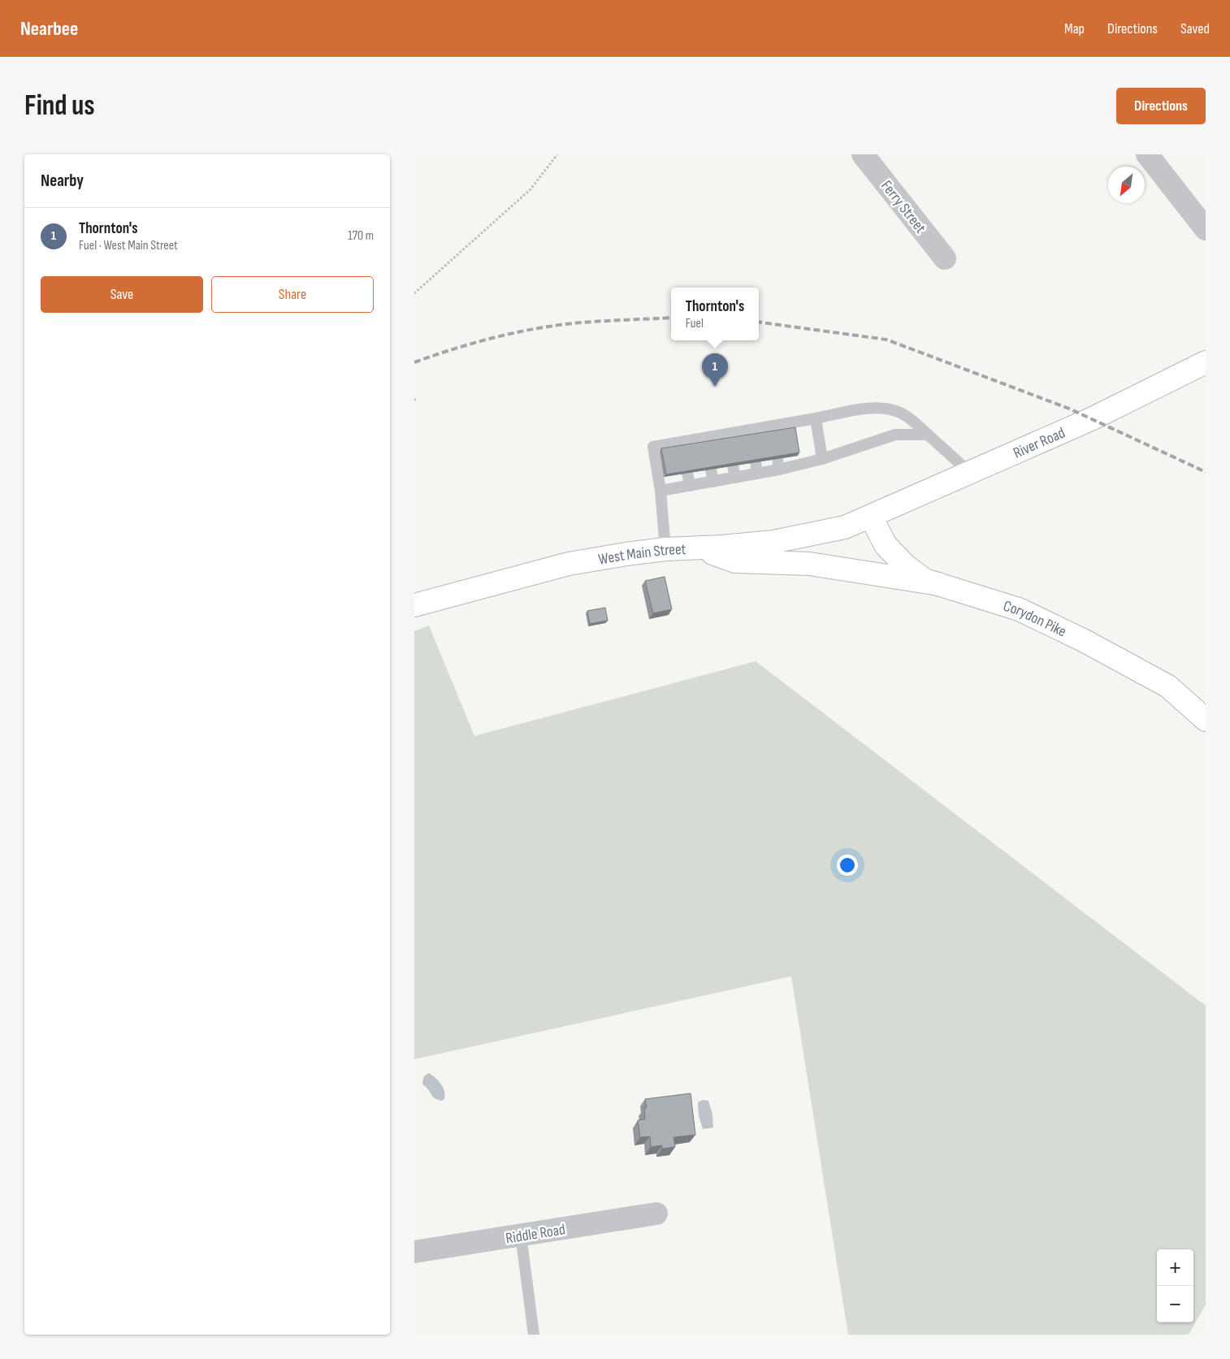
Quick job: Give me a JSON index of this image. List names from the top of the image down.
{
  "streets": {
    "main road": ["River Road", "West Main Street", "Corydon Pike"],
    "street": ["Ferry Street", "Riddle Road"]
  },
  "crossings": [
    ["River Road", "West Main Street"],
    ["River Road", "Corydon Pike"],
    ["West Main Street", "Corydon Pike"]
  ],
  "north": "bottom left",
  "page": {
    "header": "Nearbee",
    "nav": ["Map", "Directions", "Saved"],
    "buttons": [
      "Directions",
      ["Save", "Share"]
    ],
    "title": "Find us",
    "heading": "Nearby",
    "list": [
      {
        "mark": "1",
        "name": "Thornton's",
        "note": "Fuel · West Main Street",
        "value": "170 m"
      }
    ],
    "popup": ["Thornton's", "Fuel"],
    "pins": "1",
    "map_buttons": ["+", "−"]
  }
}
